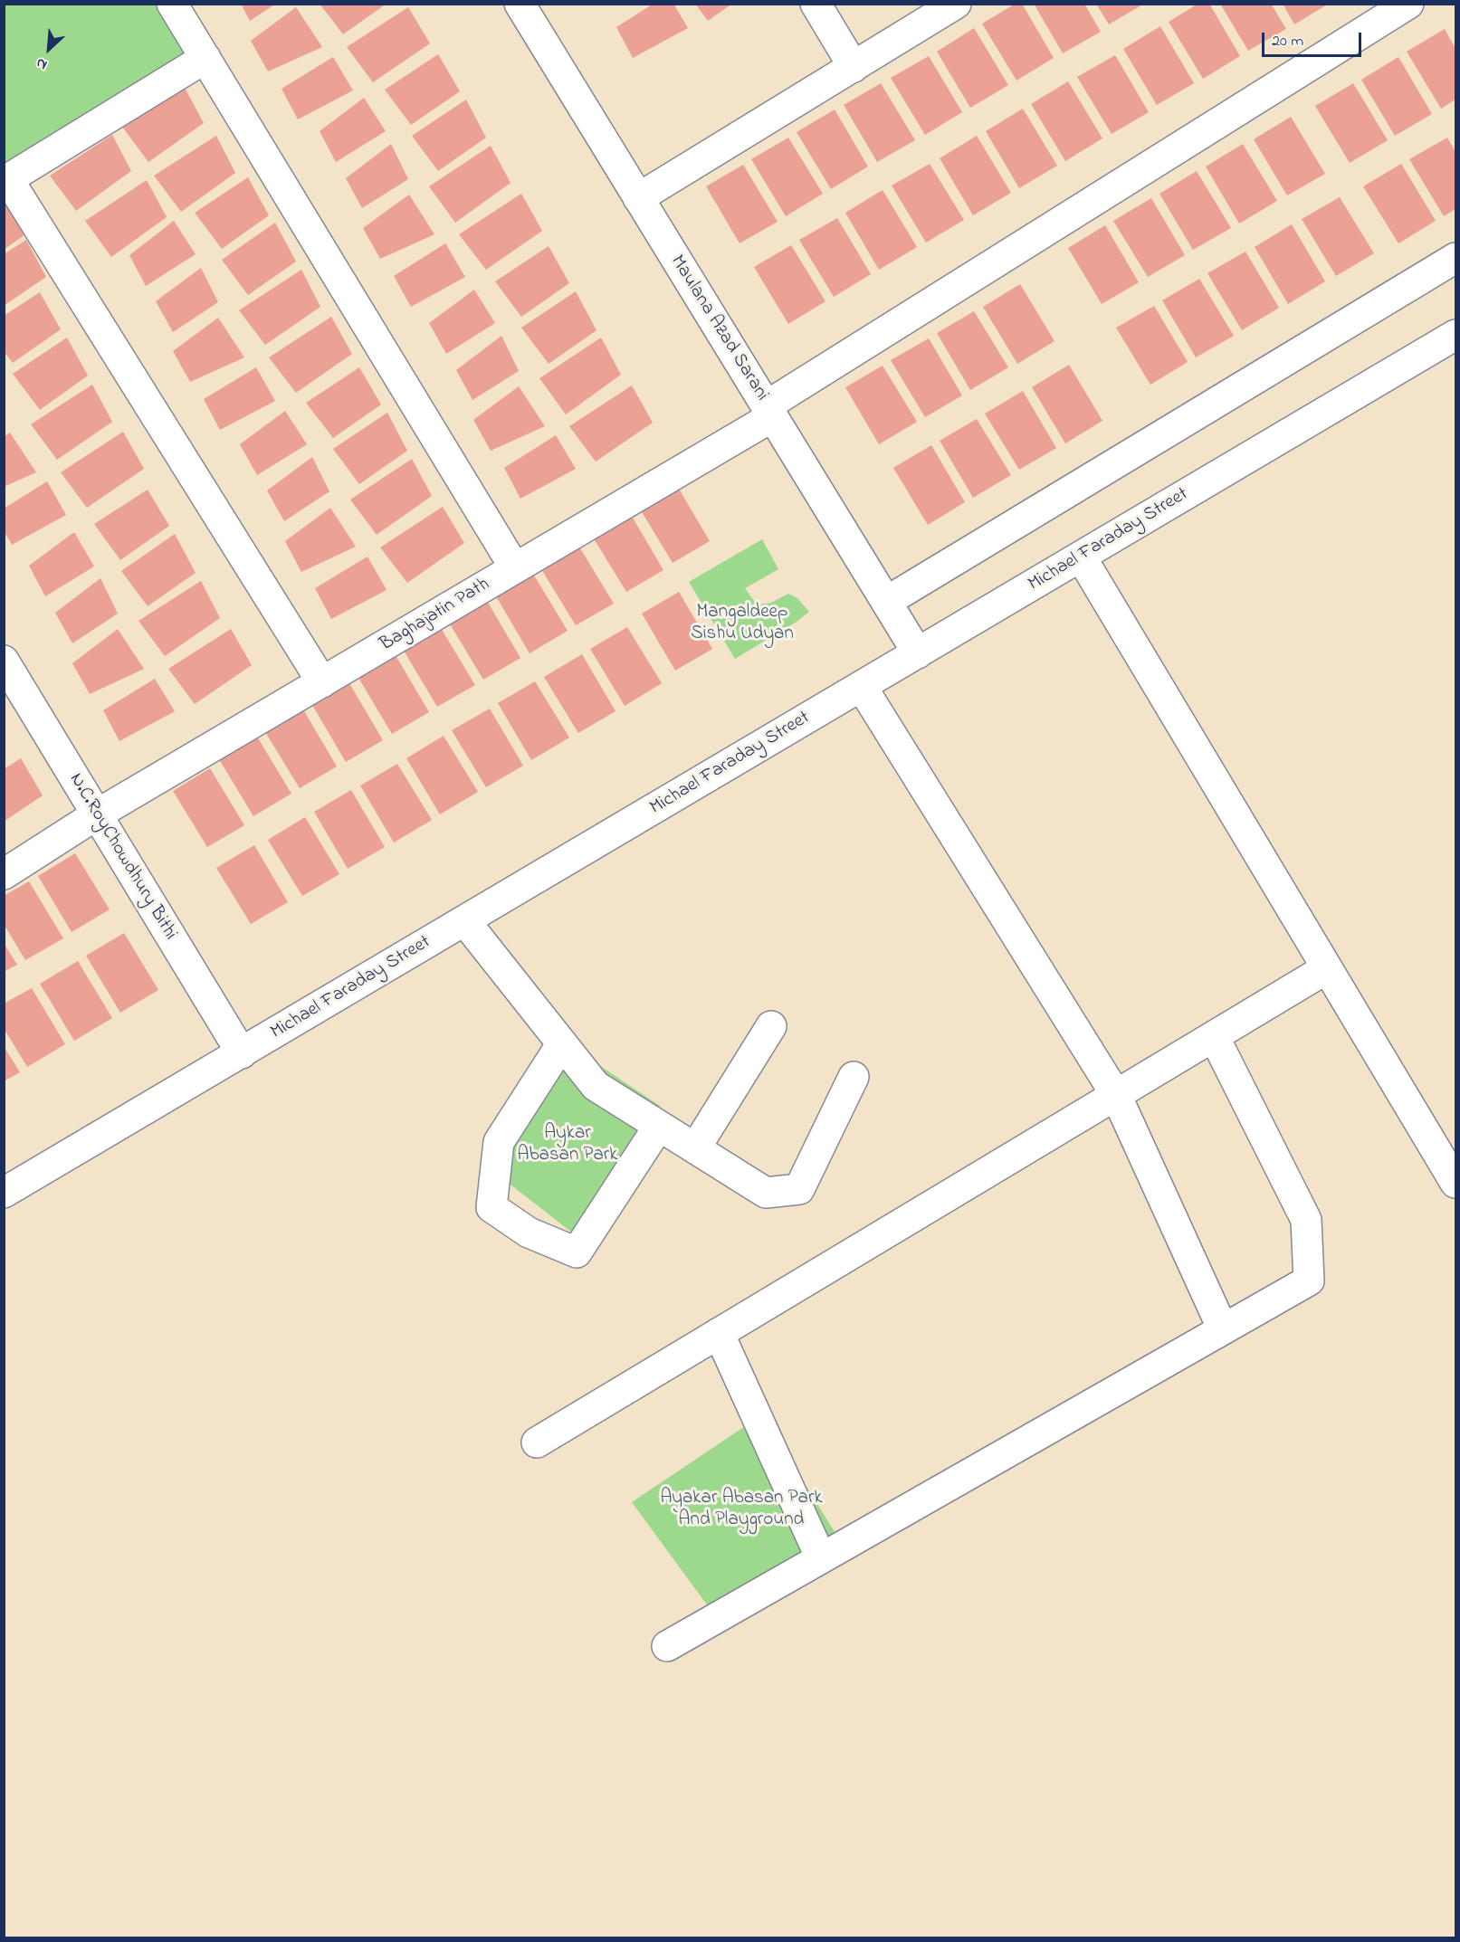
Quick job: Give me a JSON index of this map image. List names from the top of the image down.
{
  "streets": {
    "street": [
      "Maulana Azad Sarani",
      "Michael Faraday Street",
      "Baghajatin Path",
      "N.C.RoyChowdhury Bithi"
    ]
  },
  "crossings": [
    ["Maulana Azad Sarani", "Michael Faraday Street"],
    ["Maulana Azad Sarani", "Baghajatin Path"],
    ["Michael Faraday Street", "N.C.RoyChowdhury Bithi"],
    ["Baghajatin Path", "N.C.RoyChowdhury Bithi"]
  ],
  "parks": ["Mangaldeep Sishu Udyan", "Aykar Abasan Park", "Ayakar Abasan Park And Playground"],
  "scale_bar": "20 m",
  "north": "bottom left"
}
